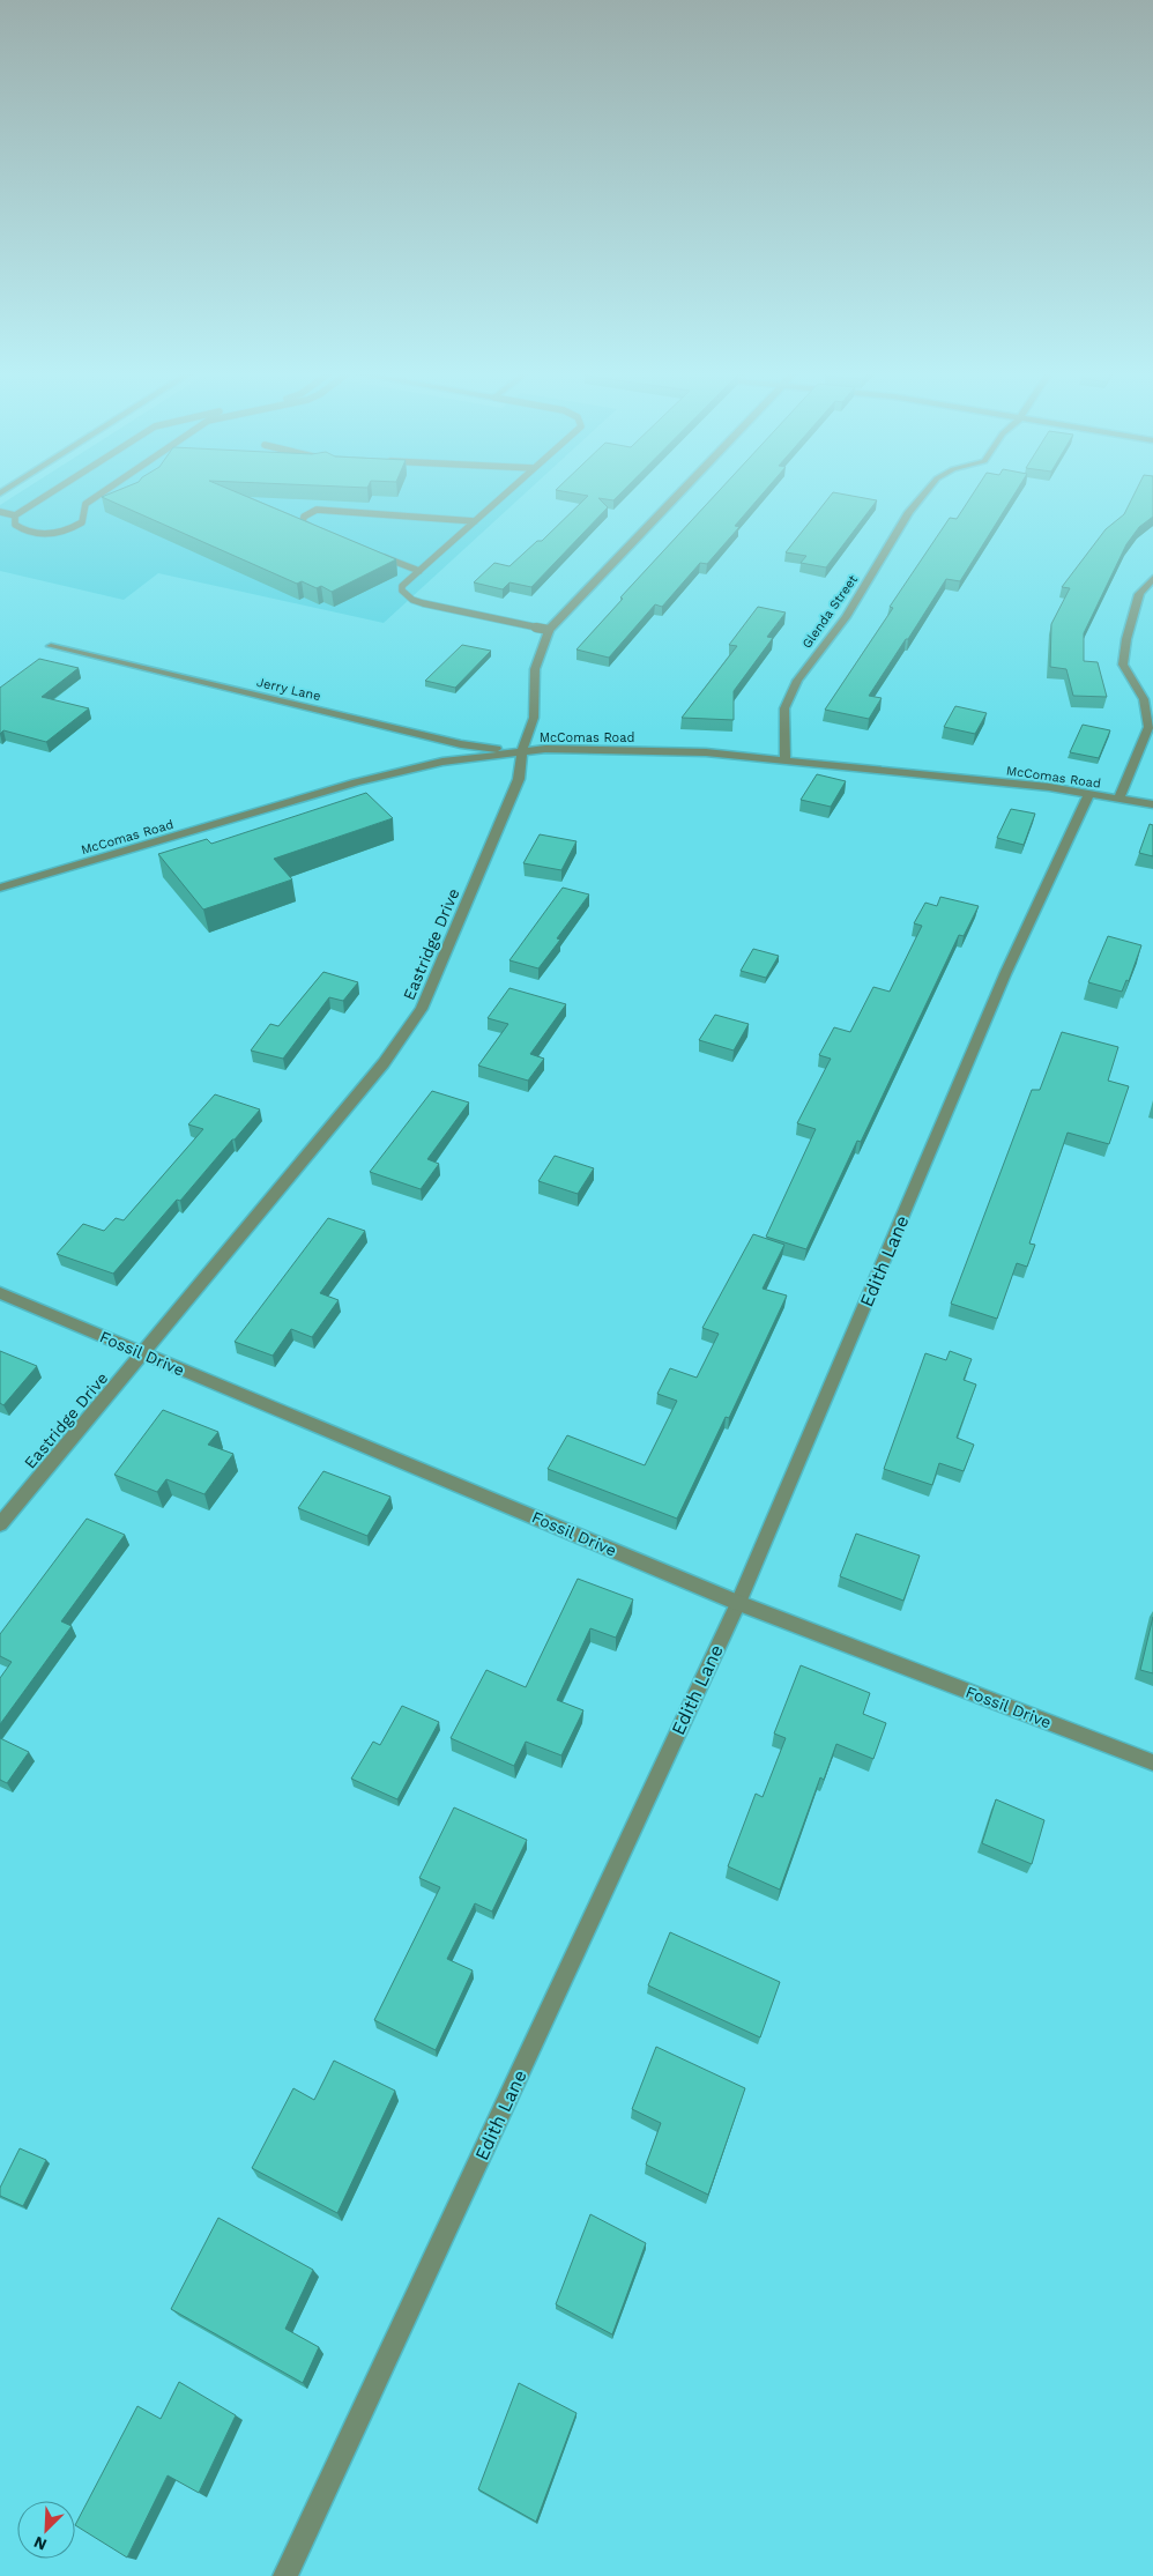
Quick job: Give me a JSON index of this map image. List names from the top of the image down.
{
  "streets": {
    "street": [
      "Glenda Street",
      "Jerry Lane",
      "McComas Road",
      "Eastridge Drive",
      "Edith Lane",
      "Fossil Drive"
    ]
  },
  "crossings": [
    ["Glenda Street", "McComas Road"],
    ["Jerry Lane", "McComas Road"],
    ["Jerry Lane", "Eastridge Drive"],
    ["McComas Road", "Eastridge Drive"],
    ["McComas Road", "Edith Lane"],
    ["Eastridge Drive", "Fossil Drive"],
    ["Edith Lane", "Fossil Drive"]
  ],
  "north": "bottom left"
}
